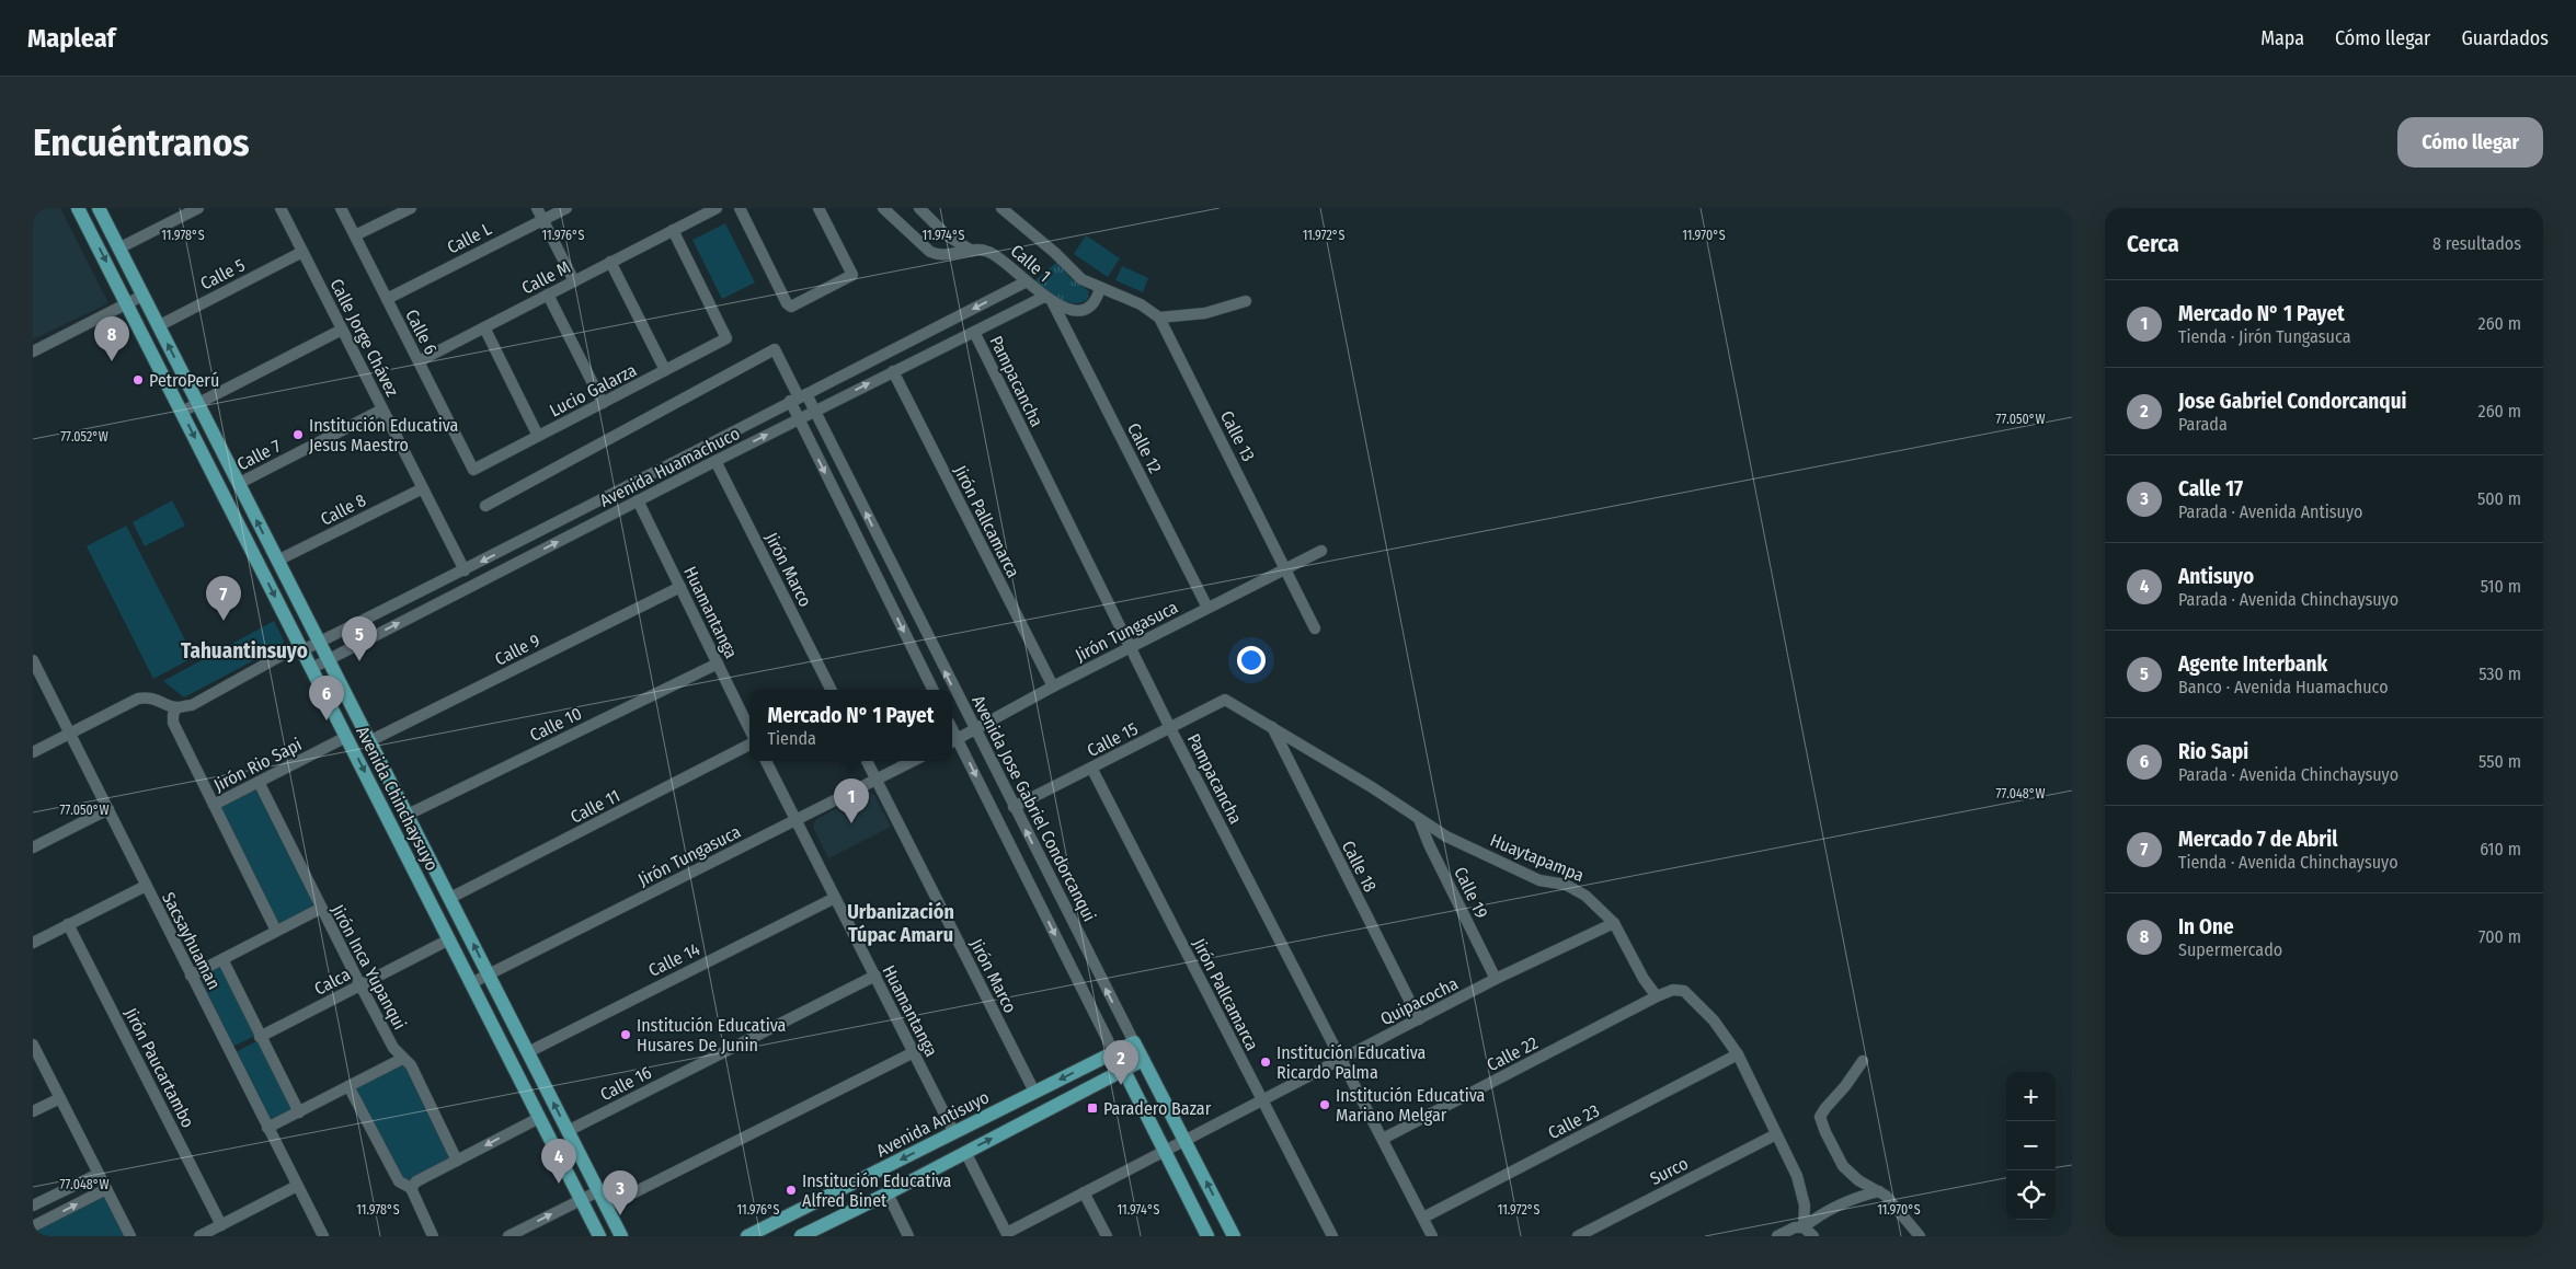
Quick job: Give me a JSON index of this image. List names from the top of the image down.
{
  "streets": {
    "main road": ["Avenida Chinchaysuyo", "Avenida Jose Gabriel Condorcanqui", "Avenida Antisuyo"],
    "street": [
      "Calle L",
      "Calle 1",
      "Calle 5",
      "Calle M",
      "Calle 6",
      "Calle Jorge Chávez",
      "Pampacancha",
      "Lucio Galarza",
      "Calle 13",
      "Calle 12",
      "Calle 7",
      "Avenida Huamachuco",
      "Calle 8",
      "Jirón Pallcamarca",
      "Jirón Marco",
      "Huamantanga",
      "Jirón Tungasuca",
      "Calle 9",
      "Calle 10",
      "Calle 15",
      "Jirón Rio Sapi",
      "Calle 11",
      "Huaytapampa",
      "Calle 18",
      "Calle 19",
      "Sacsayhuaman",
      "Calle 14",
      "Jirón Inca Yupanqui",
      "Calca",
      "Quipacocha",
      "Calle 22",
      "Jirón Paucartambo",
      "Calle 16",
      "Calle 23",
      "Surco"
    ]
  },
  "crossings": [
    ["Calle L", "Calle 6"],
    ["Calle 1", "Calle 12"],
    ["Calle 1", "Avenida Huamachuco"],
    ["Calle 5", "Calle Jorge Chávez"],
    ["Calle 5", "Avenida Chinchaysuyo"],
    ["Calle M", "Calle 6"],
    ["Calle M", "Lucio Galarza"],
    ["Calle 6", "Lucio Galarza"],
    ["Calle Jorge Chávez", "Calle 7"],
    ["Calle Jorge Chávez", "Avenida Huamachuco"],
    ["Calle Jorge Chávez", "Calle 8"],
    ["Pampacancha", "Avenida Huamachuco"],
    ["Pampacancha", "Jirón Tungasuca"],
    ["Pampacancha", "Calle 15"],
    ["Pampacancha", "Quipacocha"],
    ["Pampacancha", "Calle 22"],
    ["Pampacancha", "Calle 23"],
    ["Calle 13", "Jirón Tungasuca"],
    ["Calle 12", "Avenida Huamachuco"],
    ["Calle 12", "Jirón Tungasuca"],
    ["Calle 7", "Avenida Chinchaysuyo"],
    ["Avenida Huamachuco", "Jirón Pallcamarca"],
    ["Avenida Huamachuco", "Jirón Marco"],
    ["Avenida Huamachuco", "Huamantanga"],
    ["Avenida Huamachuco", "Avenida Chinchaysuyo"],
    ["Avenida Huamachuco", "Avenida Jose Gabriel Condorcanqui"],
    ["Calle 8", "Avenida Chinchaysuyo"],
    ["Jirón Pallcamarca", "Jirón Tungasuca"],
    ["Jirón Pallcamarca", "Calle 15"],
    ["Jirón Pallcamarca", "Quipacocha"],
    ["Jirón Marco", "Jirón Tungasuca"],
    ["Jirón Marco", "Avenida Antisuyo"],
    ["Huamantanga", "Jirón Tungasuca"],
    ["Huamantanga", "Calle 9"],
    ["Huamantanga", "Calle 10"],
    ["Huamantanga", "Calle 14"],
    ["Huamantanga", "Calle 16"],
    ["Huamantanga", "Avenida Antisuyo"],
    ["Jirón Tungasuca", "Avenida Chinchaysuyo"],
    ["Jirón Tungasuca", "Avenida Jose Gabriel Condorcanqui"],
    ["Calle 9", "Avenida Chinchaysuyo"],
    ["Calle 10", "Avenida Chinchaysuyo"],
    ["Calle 15", "Avenida Jose Gabriel Condorcanqui"],
    ["Calle 15", "Huaytapampa"],
    ["Jirón Rio Sapi", "Avenida Chinchaysuyo"],
    ["Jirón Rio Sapi", "Jirón Inca Yupanqui"],
    ["Avenida Chinchaysuyo", "Calle 11"],
    ["Avenida Chinchaysuyo", "Calle 14"],
    ["Avenida Chinchaysuyo", "Calca"],
    ["Avenida Chinchaysuyo", "Calle 16"],
    ["Avenida Jose Gabriel Condorcanqui", "Quipacocha"],
    ["Avenida Jose Gabriel Condorcanqui", "Avenida Antisuyo"],
    ["Huaytapampa", "Calle 18"],
    ["Huaytapampa", "Calle 19"],
    ["Huaytapampa", "Quipacocha"],
    ["Huaytapampa", "Calle 22"],
    ["Calle 18", "Quipacocha"],
    ["Calle 19", "Quipacocha"],
    ["Jirón Inca Yupanqui", "Calca"]
  ],
  "districts": ["Tahuantinsuyo", "Urbanización Túpac Amaru"],
  "places": {
    "other": [
      "PetroPerú",
      "Institución Educativa Jesus Maestro",
      "Institución Educativa Husares De Junin",
      "Institución Educativa Ricardo Palma",
      "Institución Educativa Mariano Melgar",
      "Institución Educativa Alfred Binet"
    ],
    "transit": ["Paradero Bazar"]
  },
  "page": {
    "header": "Mapleaf",
    "nav": ["Mapa", "Cómo llegar", "Guardados"],
    "buttons": "Cómo llegar",
    "title": "Encuéntranos",
    "heading": ["Cerca", "8 resultados"],
    "list": [
      {
        "mark": "1",
        "name": "Mercado N° 1 Payet",
        "note": "Tienda · Jirón Tungasuca",
        "value": "260 m"
      },
      {
        "mark": "2",
        "name": "Jose Gabriel Condorcanqui",
        "note": "Parada",
        "value": "260 m"
      },
      {
        "mark": "3",
        "name": "Calle 17",
        "note": "Parada · Avenida Antisuyo",
        "value": "500 m"
      },
      {
        "mark": "4",
        "name": "Antisuyo",
        "note": "Parada · Avenida Chinchaysuyo",
        "value": "510 m"
      },
      {
        "mark": "5",
        "name": "Agente Interbank",
        "note": "Banco · Avenida Huamachuco",
        "value": "530 m"
      },
      {
        "mark": "6",
        "name": "Rio Sapi",
        "note": "Parada · Avenida Chinchaysuyo",
        "value": "550 m"
      },
      {
        "mark": "7",
        "name": "Mercado 7 de Abril",
        "note": "Tienda · Avenida Chinchaysuyo",
        "value": "610 m"
      },
      {
        "mark": "8",
        "name": "In One",
        "note": "Supermercado",
        "value": "700 m"
      }
    ],
    "pins": [
      "8",
      "7",
      "5",
      "6",
      "1",
      "2",
      "4",
      "3"
    ],
    "popup": ["Mercado N° 1 Payet", "Tienda"],
    "map_buttons": ["+", "−"]
  },
  "coordinates": [
    "11.978°S",
    "11.976°S",
    "11.974°S",
    "11.972°S",
    "11.970°S",
    "77.050°W",
    "77.052°W",
    "77.048°W"
  ]
}
